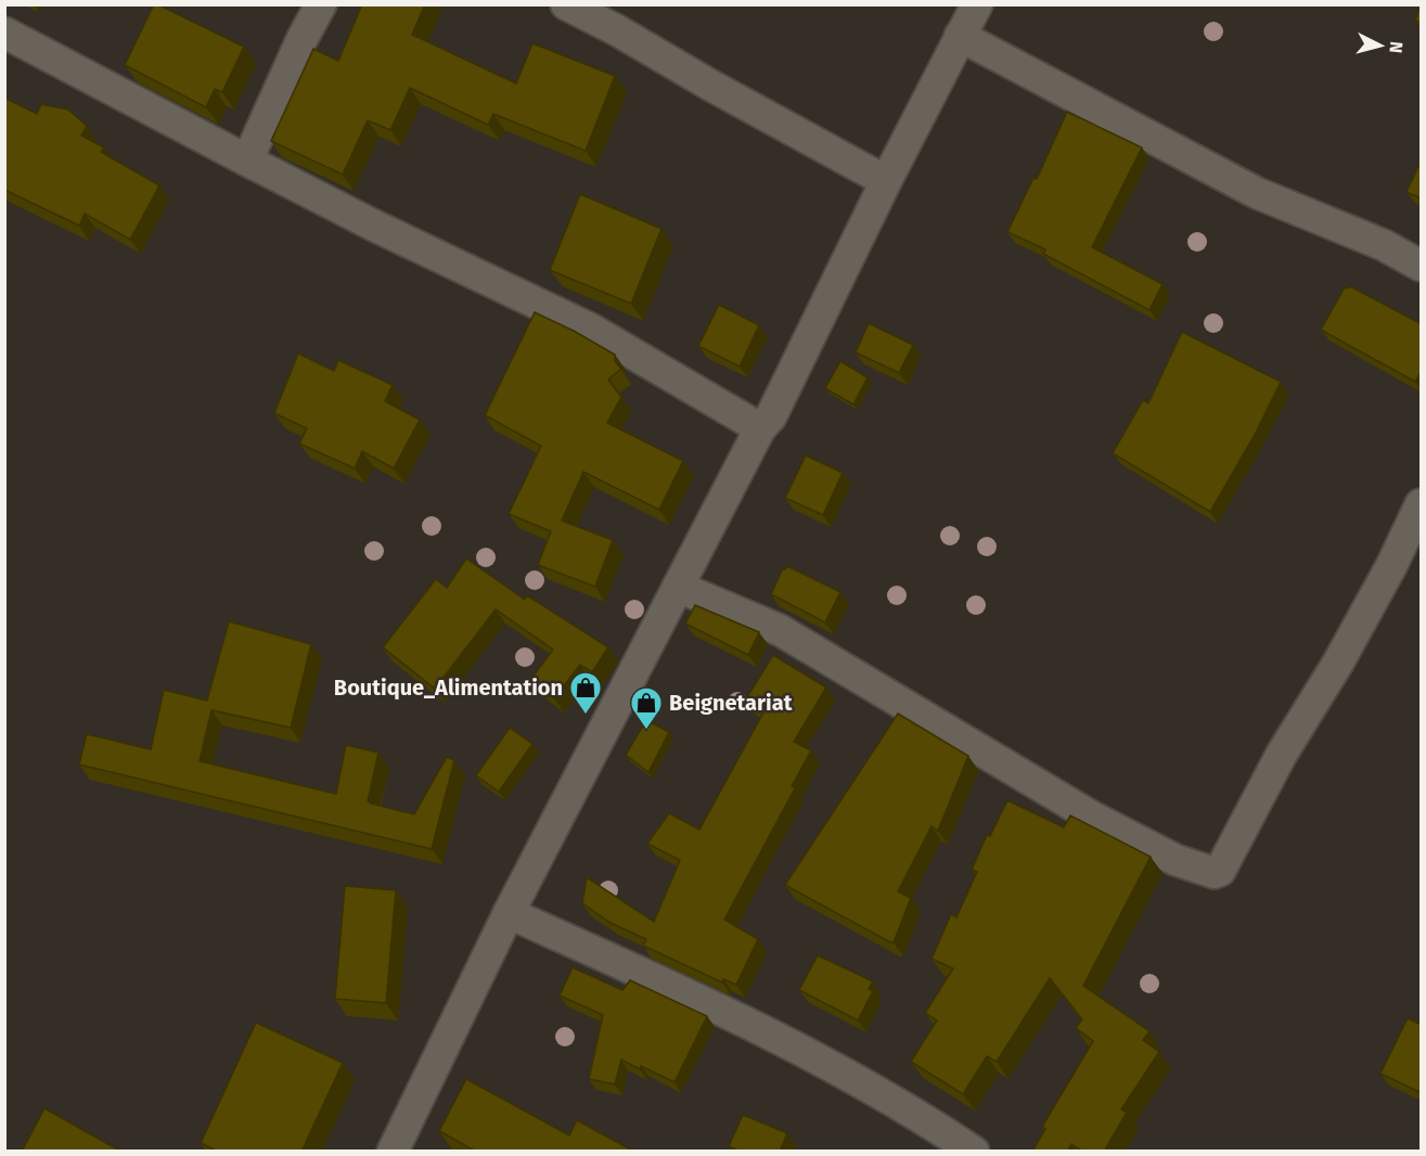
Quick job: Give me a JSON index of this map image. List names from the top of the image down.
{
  "places": {
    "shop": ["Boutique_Alimentation", "Beignetariat"]
  },
  "north": "right"
}
